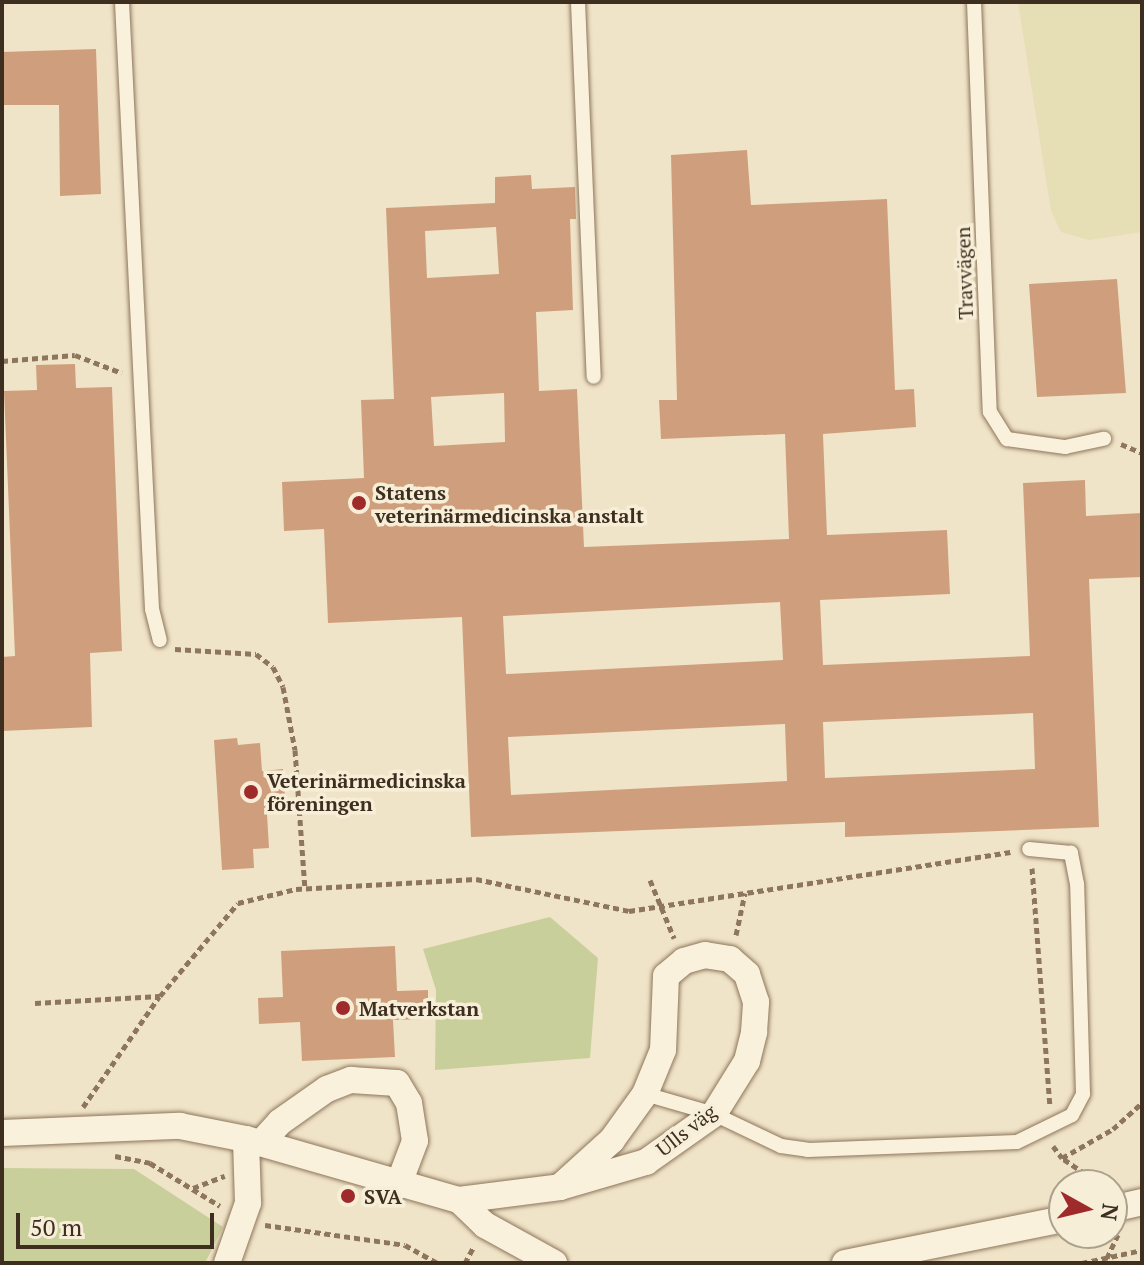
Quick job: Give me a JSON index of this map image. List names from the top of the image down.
{
  "streets": {
    "street": ["Ulls väg"],
    "lane": ["Travvägen"]
  },
  "places": [
    "Statens veterinärmedicinska anstalt",
    "Veterinärmedicinska föreningen",
    "Matverkstan",
    "SVA"
  ],
  "scale_bar": "50 m",
  "north": "right"
}
